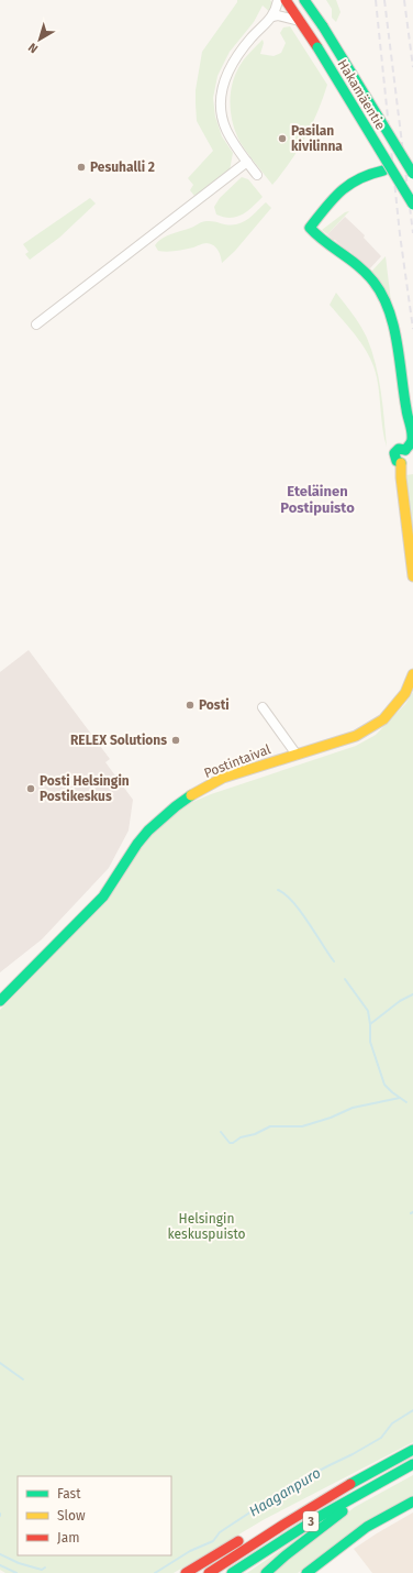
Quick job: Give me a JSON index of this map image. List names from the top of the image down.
{
  "streets": {
    "main road": ["Hakamäentie", "Postintaival", "3"]
  },
  "districts": ["Eteläinen Postipuisto"],
  "water": ["Haaganpuro"],
  "parks": ["Helsingin keskuspuisto"],
  "places": [
    "Pasilan kivilinna",
    "Pesuhalli 2",
    "Posti",
    "RELEX Solutions",
    "Posti Helsingin Postikeskus"
  ],
  "legend": ["Fast", "Slow", "Jam"],
  "north": "bottom left"
}
